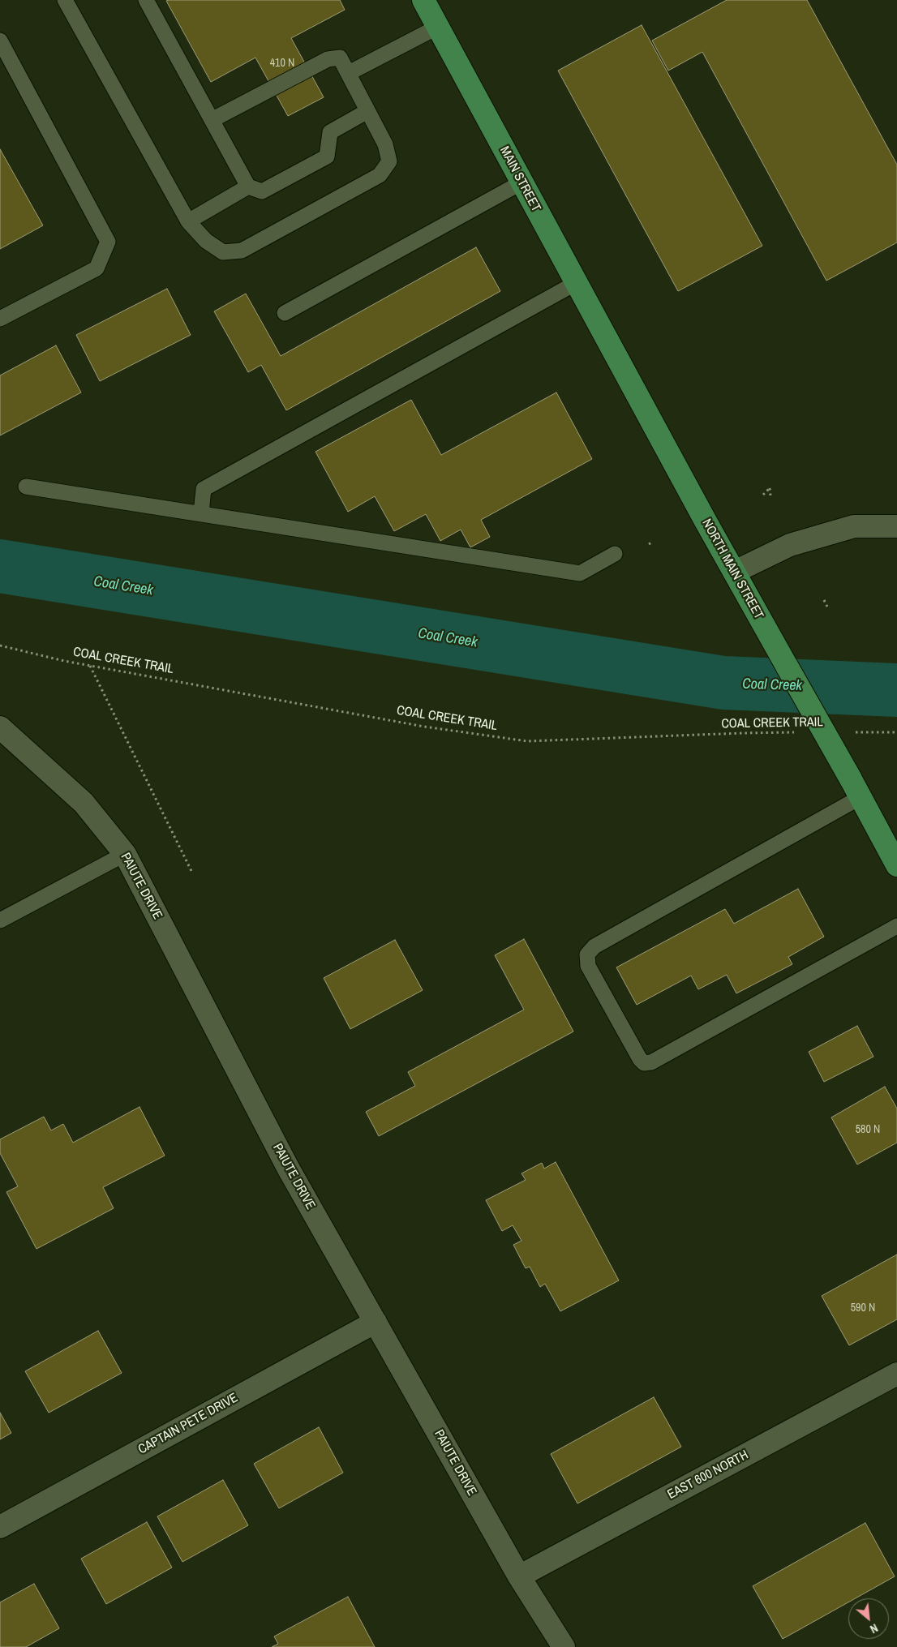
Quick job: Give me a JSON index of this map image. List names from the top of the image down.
{
  "streets": {
    "main road": ["MAIN STREET", "NORTH MAIN STREET"],
    "street": ["PAIUTE DRIVE", "CAPTAIN PETE DRIVE", "EAST 600 NORTH"],
    "path": ["COAL CREEK TRAIL"]
  },
  "crossings": [
    ["MAIN STREET", "NORTH MAIN STREET"],
    ["PAIUTE DRIVE", "CAPTAIN PETE DRIVE"],
    ["PAIUTE DRIVE", "EAST 600 NORTH"]
  ],
  "water": ["Coal Creek"],
  "house_numbers": ["410 N", "580 N", "590 N"],
  "north": "bottom right"
}
